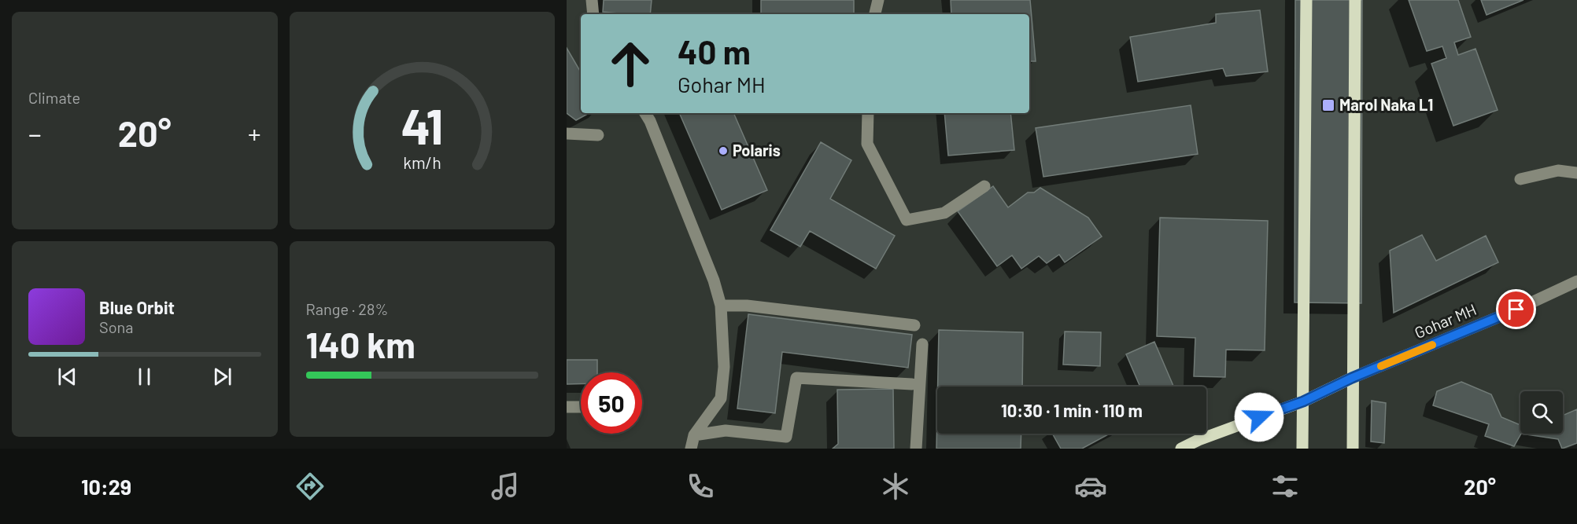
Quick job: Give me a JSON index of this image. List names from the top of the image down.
{
  "streets": {
    "street": ["Gohar MH"]
  },
  "places": {
    "transit": ["Marol Naka L1"],
    "other": ["Polaris"]
  },
  "page": {
    "tile": [
      "Climate",
      ["Range · 28%", "140 km"]
    ],
    "turn": ["40 m", "Gohar MH"],
    "heat": ["−", "20°", "+"],
    "song": ["Blue Orbit", "Sona"],
    "limit": "50",
    "trip": "10:30 · 1 min · 110 m",
    "tabs": ["10:29", "20°"],
    "gauge": ["41", "km/h"]
  }
}
